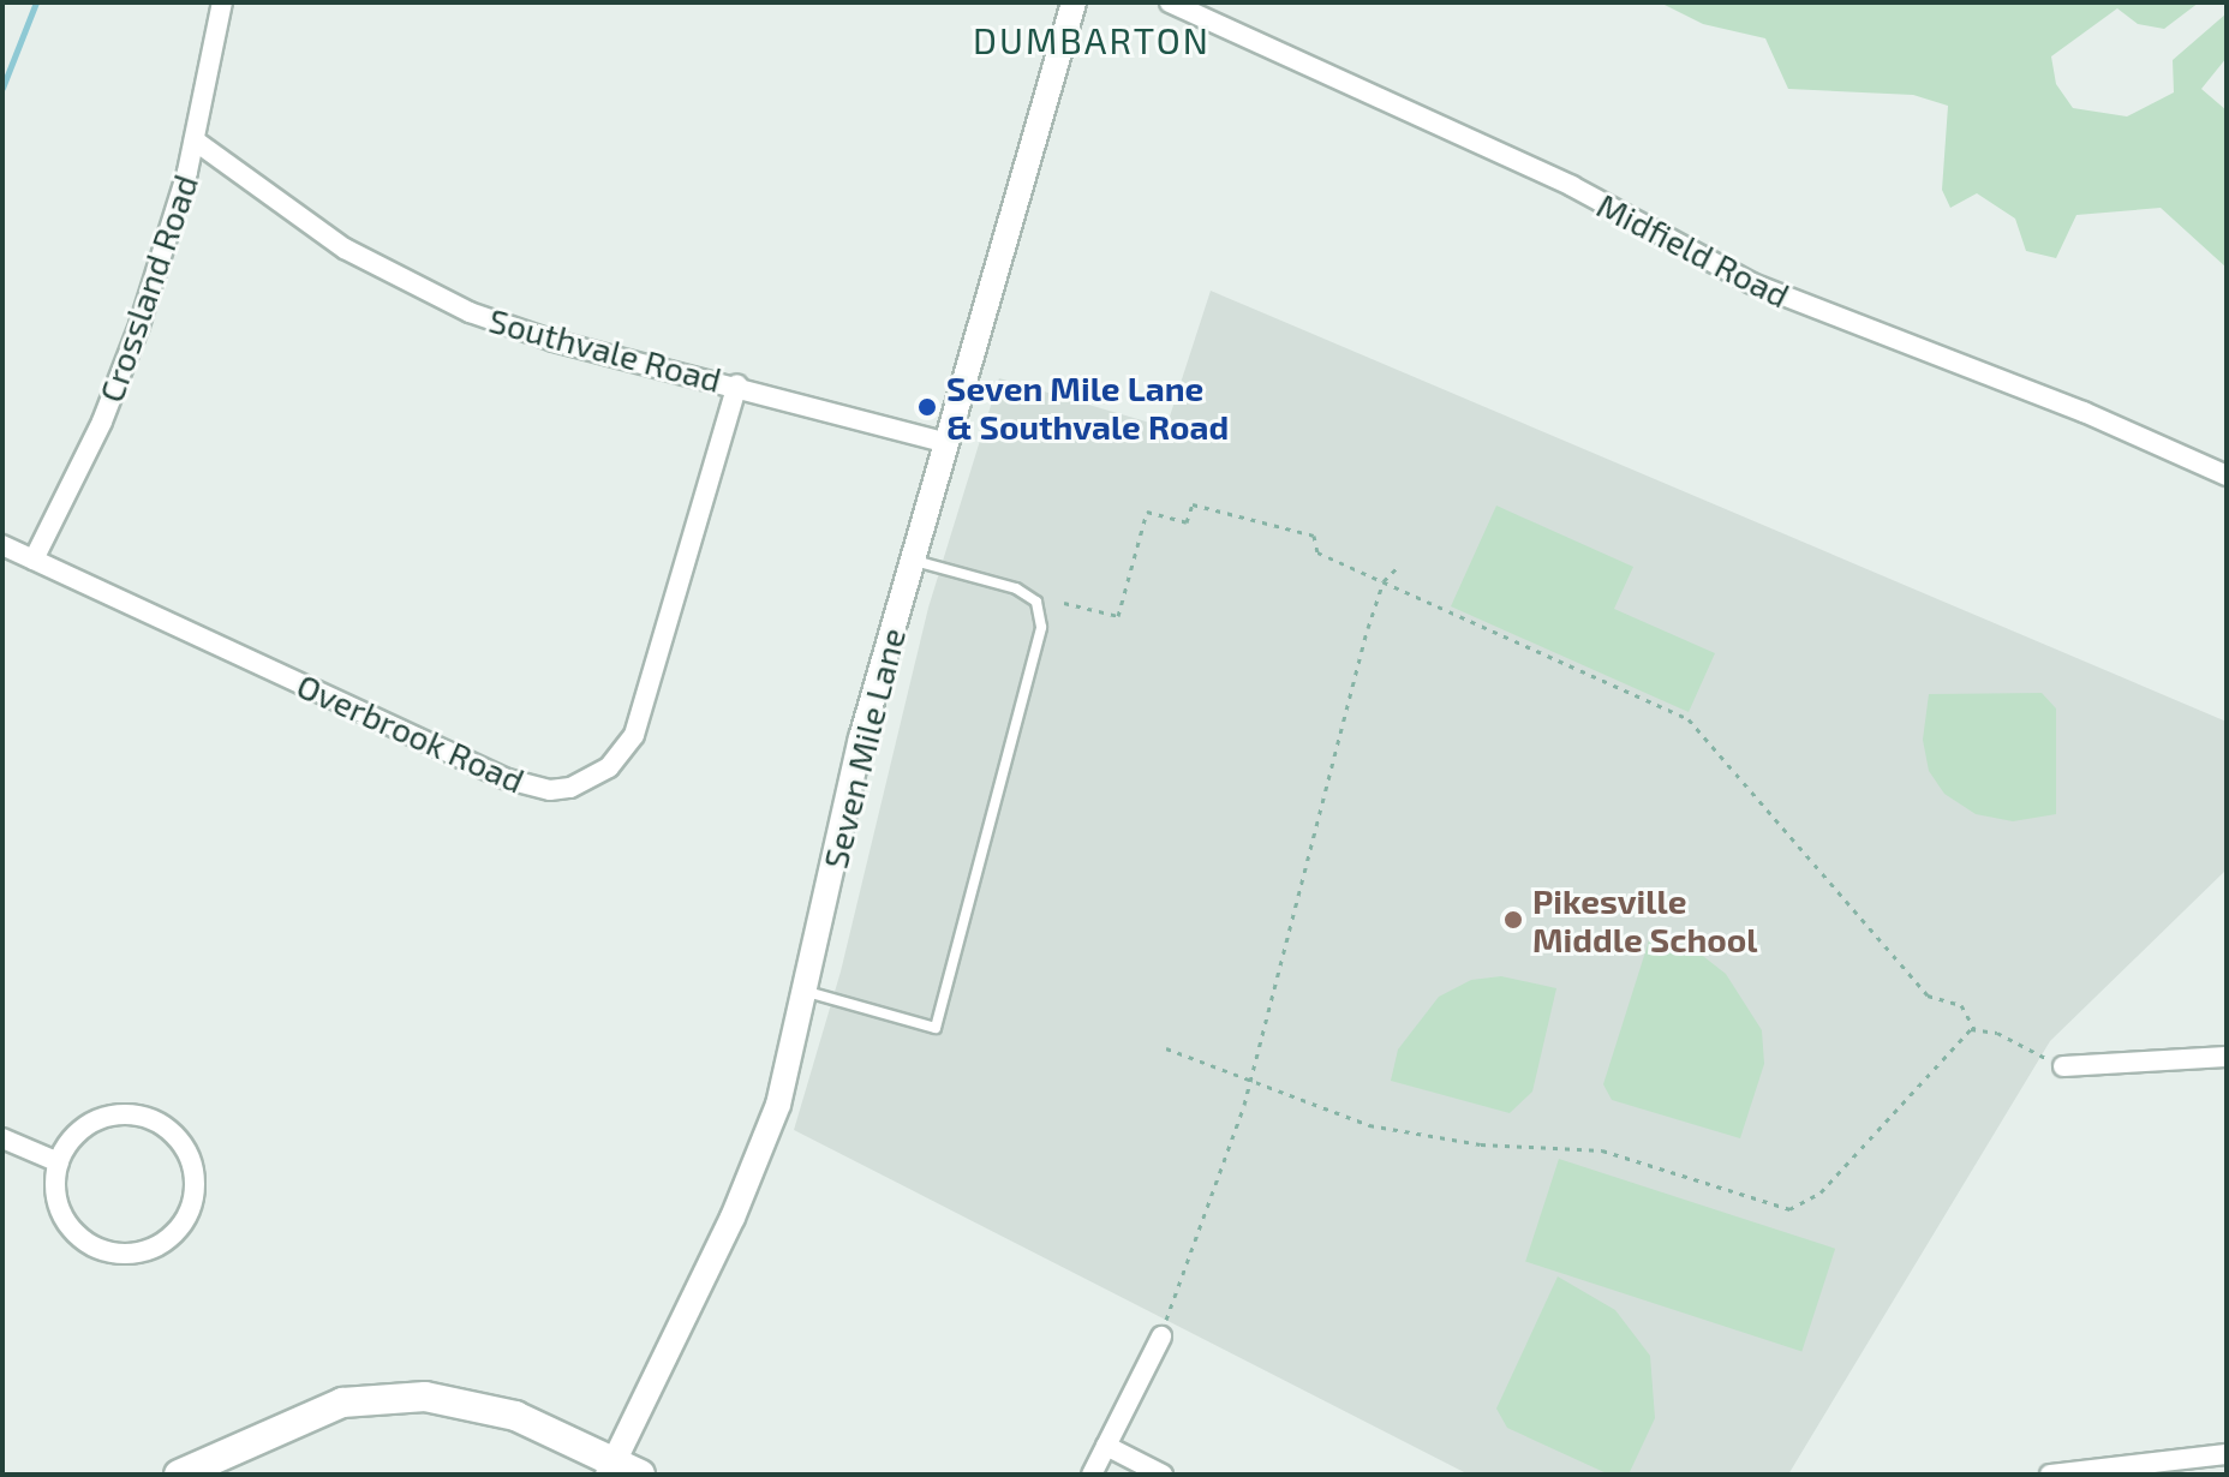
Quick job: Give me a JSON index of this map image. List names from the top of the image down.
{
  "streets": {
    "street": [
      "Midfield Road",
      "Crossland Road",
      "Southvale Road",
      "Overbrook Road",
      "Seven Mile Lane"
    ]
  },
  "crossings": [
    ["Crossland Road", "Southvale Road"],
    ["Crossland Road", "Overbrook Road"],
    ["Southvale Road", "Overbrook Road"],
    ["Southvale Road", "Seven Mile Lane"]
  ],
  "districts": ["DUMBARTON"],
  "places": ["Seven Mile Lane & Southvale Road", "Pikesville Middle School"]
}
